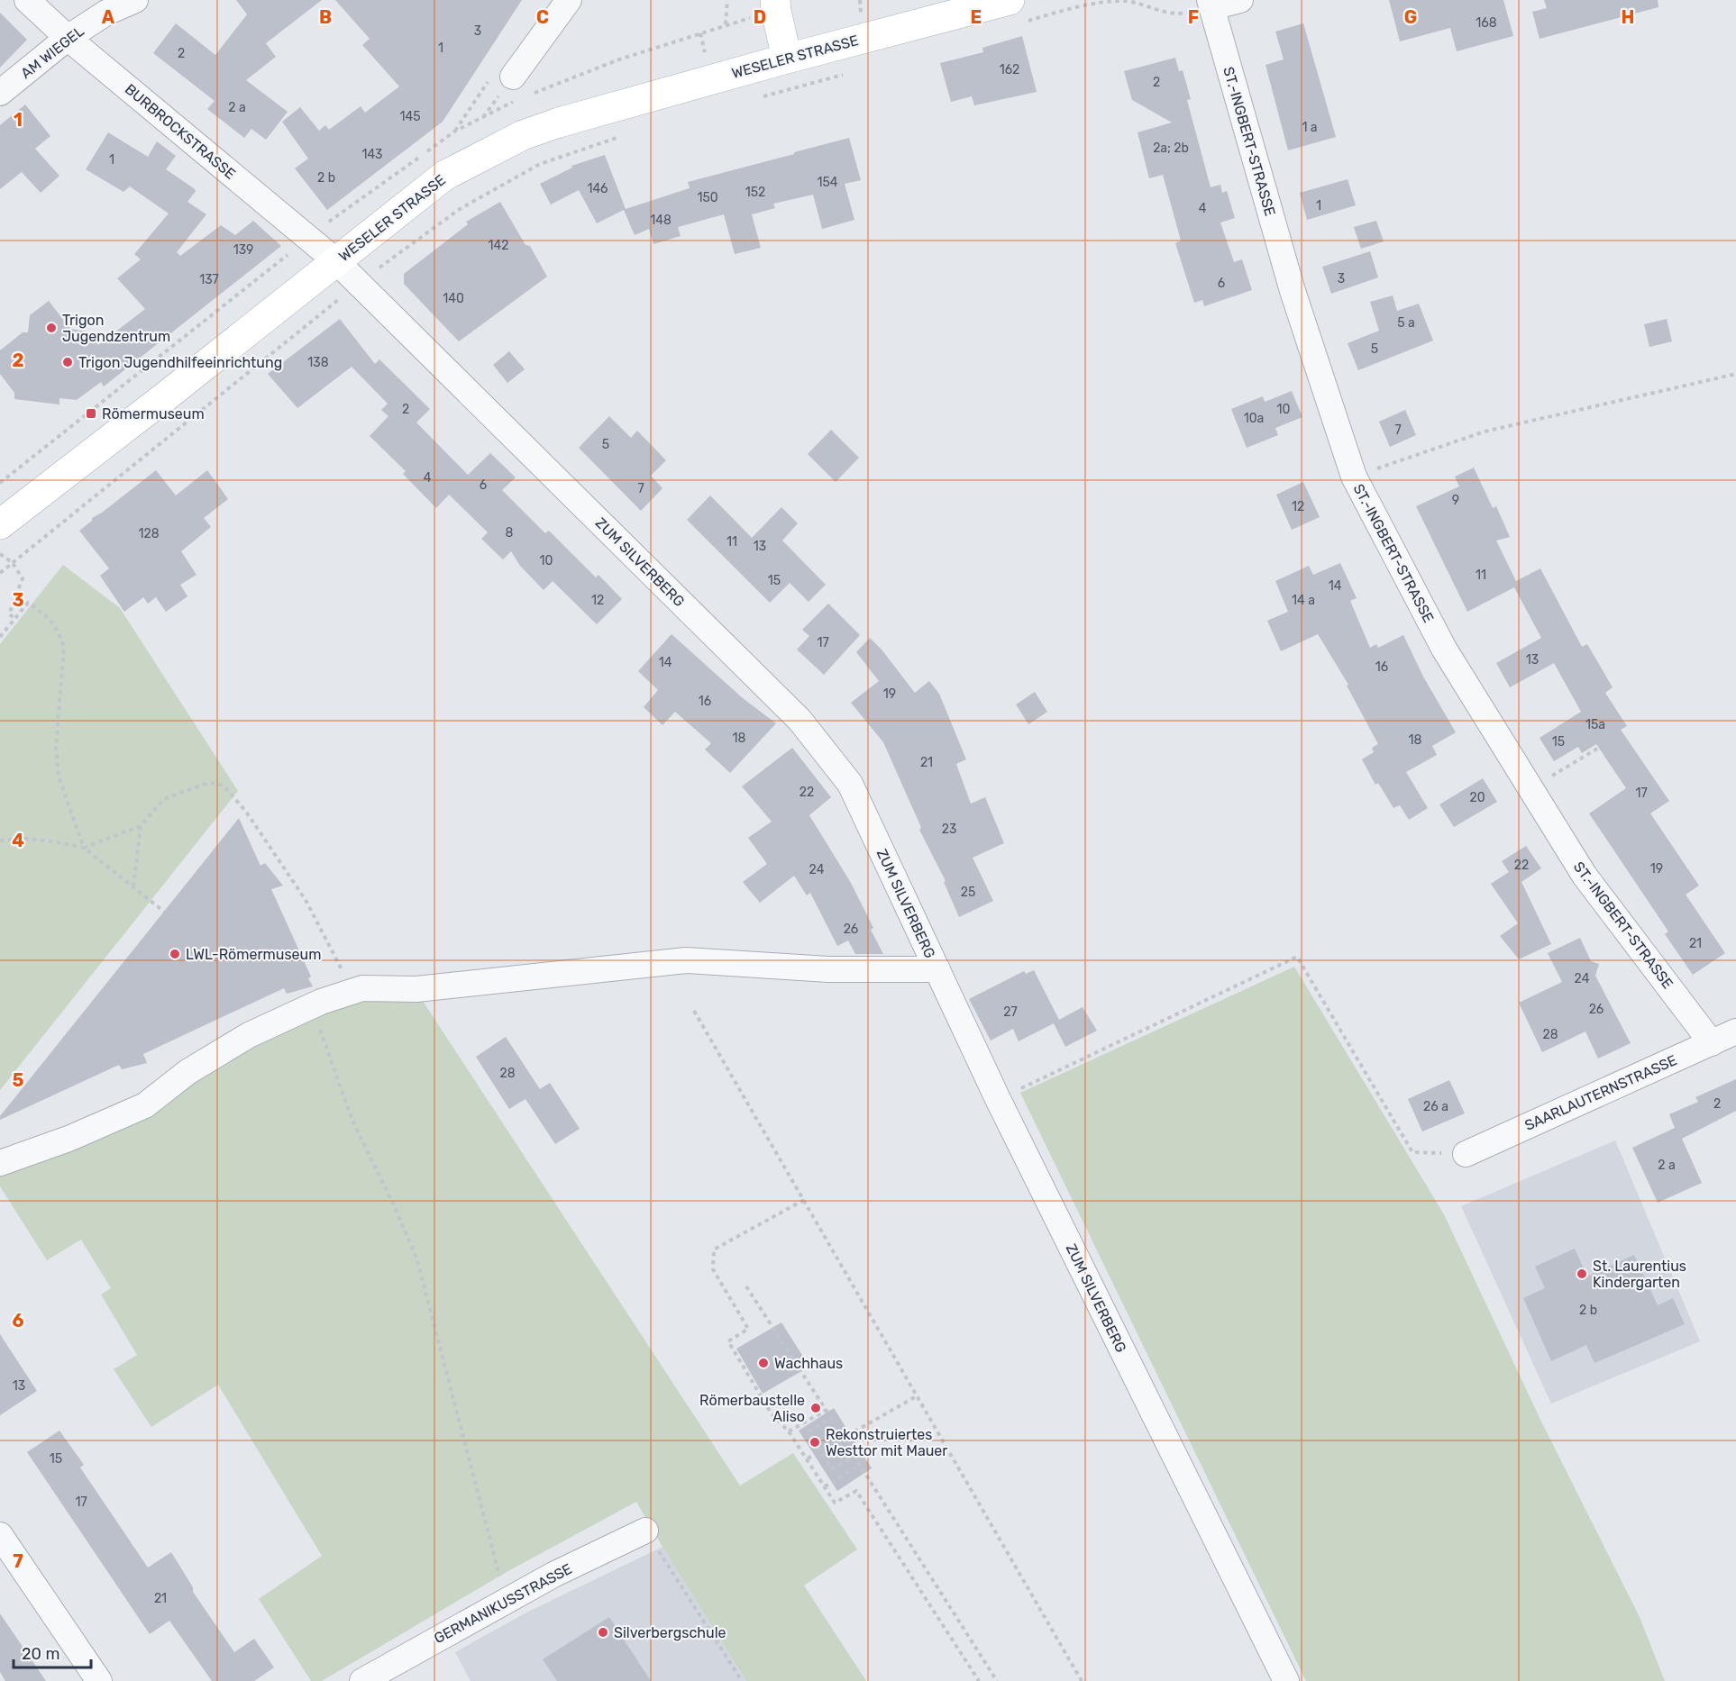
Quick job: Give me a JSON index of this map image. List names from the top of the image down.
{
  "streets": {
    "main road": ["WESELER STRASSE"],
    "street": [
      "AM WIEGEL",
      "BURBROCKSTRASSE",
      "ST.-INGBERT-STRASSE",
      "ZUM SILVERBERG",
      "SAARLAUTERNSTRASSE",
      "GERMANIKUSSTRASSE"
    ]
  },
  "crossings": [
    ["AM WIEGEL", "BURBROCKSTRASSE"],
    ["WESELER STRASSE", "BURBROCKSTRASSE"],
    ["WESELER STRASSE", "ZUM SILVERBERG"],
    ["BURBROCKSTRASSE", "ZUM SILVERBERG"],
    ["ST.-INGBERT-STRASSE", "SAARLAUTERNSTRASSE"]
  ],
  "places": {
    "other": [
      "Trigon Jugendzentrum",
      "Trigon Jugendhilfeeinrichtung",
      "LWL-Römermuseum",
      "St. Laurentius Kindergarten",
      "Wachhaus",
      "Römerbaustelle Aliso",
      "Rekonstruiertes Westtor mit Mauer",
      "Silverbergschule"
    ],
    "transit": ["Römermuseum"]
  },
  "house_numbers": [
    "168",
    "3",
    "1",
    "2",
    "162",
    "2",
    "2 a",
    "145",
    "1 a",
    "2a; 2b",
    "143",
    "1",
    "2 b",
    "154",
    "146",
    "152",
    "150",
    "1",
    "4",
    "148",
    "142",
    "139",
    "3",
    "137",
    "6",
    "140",
    "5 a",
    "5",
    "138",
    "2",
    "10",
    "10a",
    "7",
    "5",
    "4",
    "6",
    "7",
    "9",
    "12",
    "8",
    "128",
    "11",
    "13",
    "10",
    "11",
    "15",
    "14",
    "12",
    "14 a",
    "17",
    "13",
    "14",
    "16",
    "19",
    "16",
    "15a",
    "18",
    "18",
    "15",
    "21",
    "22",
    "17",
    "20",
    "23",
    "22",
    "19",
    "24",
    "25",
    "26",
    "21",
    "24",
    "26",
    "27",
    "28",
    "28",
    "2",
    "26 a",
    "2 a",
    "2 b",
    "13",
    "15",
    "17",
    "21"
  ],
  "scale_bar": "20 m",
  "grid": {
    "columns": [
      "A",
      "B",
      "C",
      "D",
      "E",
      "F",
      "G",
      "H"
    ],
    "rows": [
      "1",
      "2",
      "3",
      "4",
      "5",
      "6",
      "7"
    ]
  }
}
